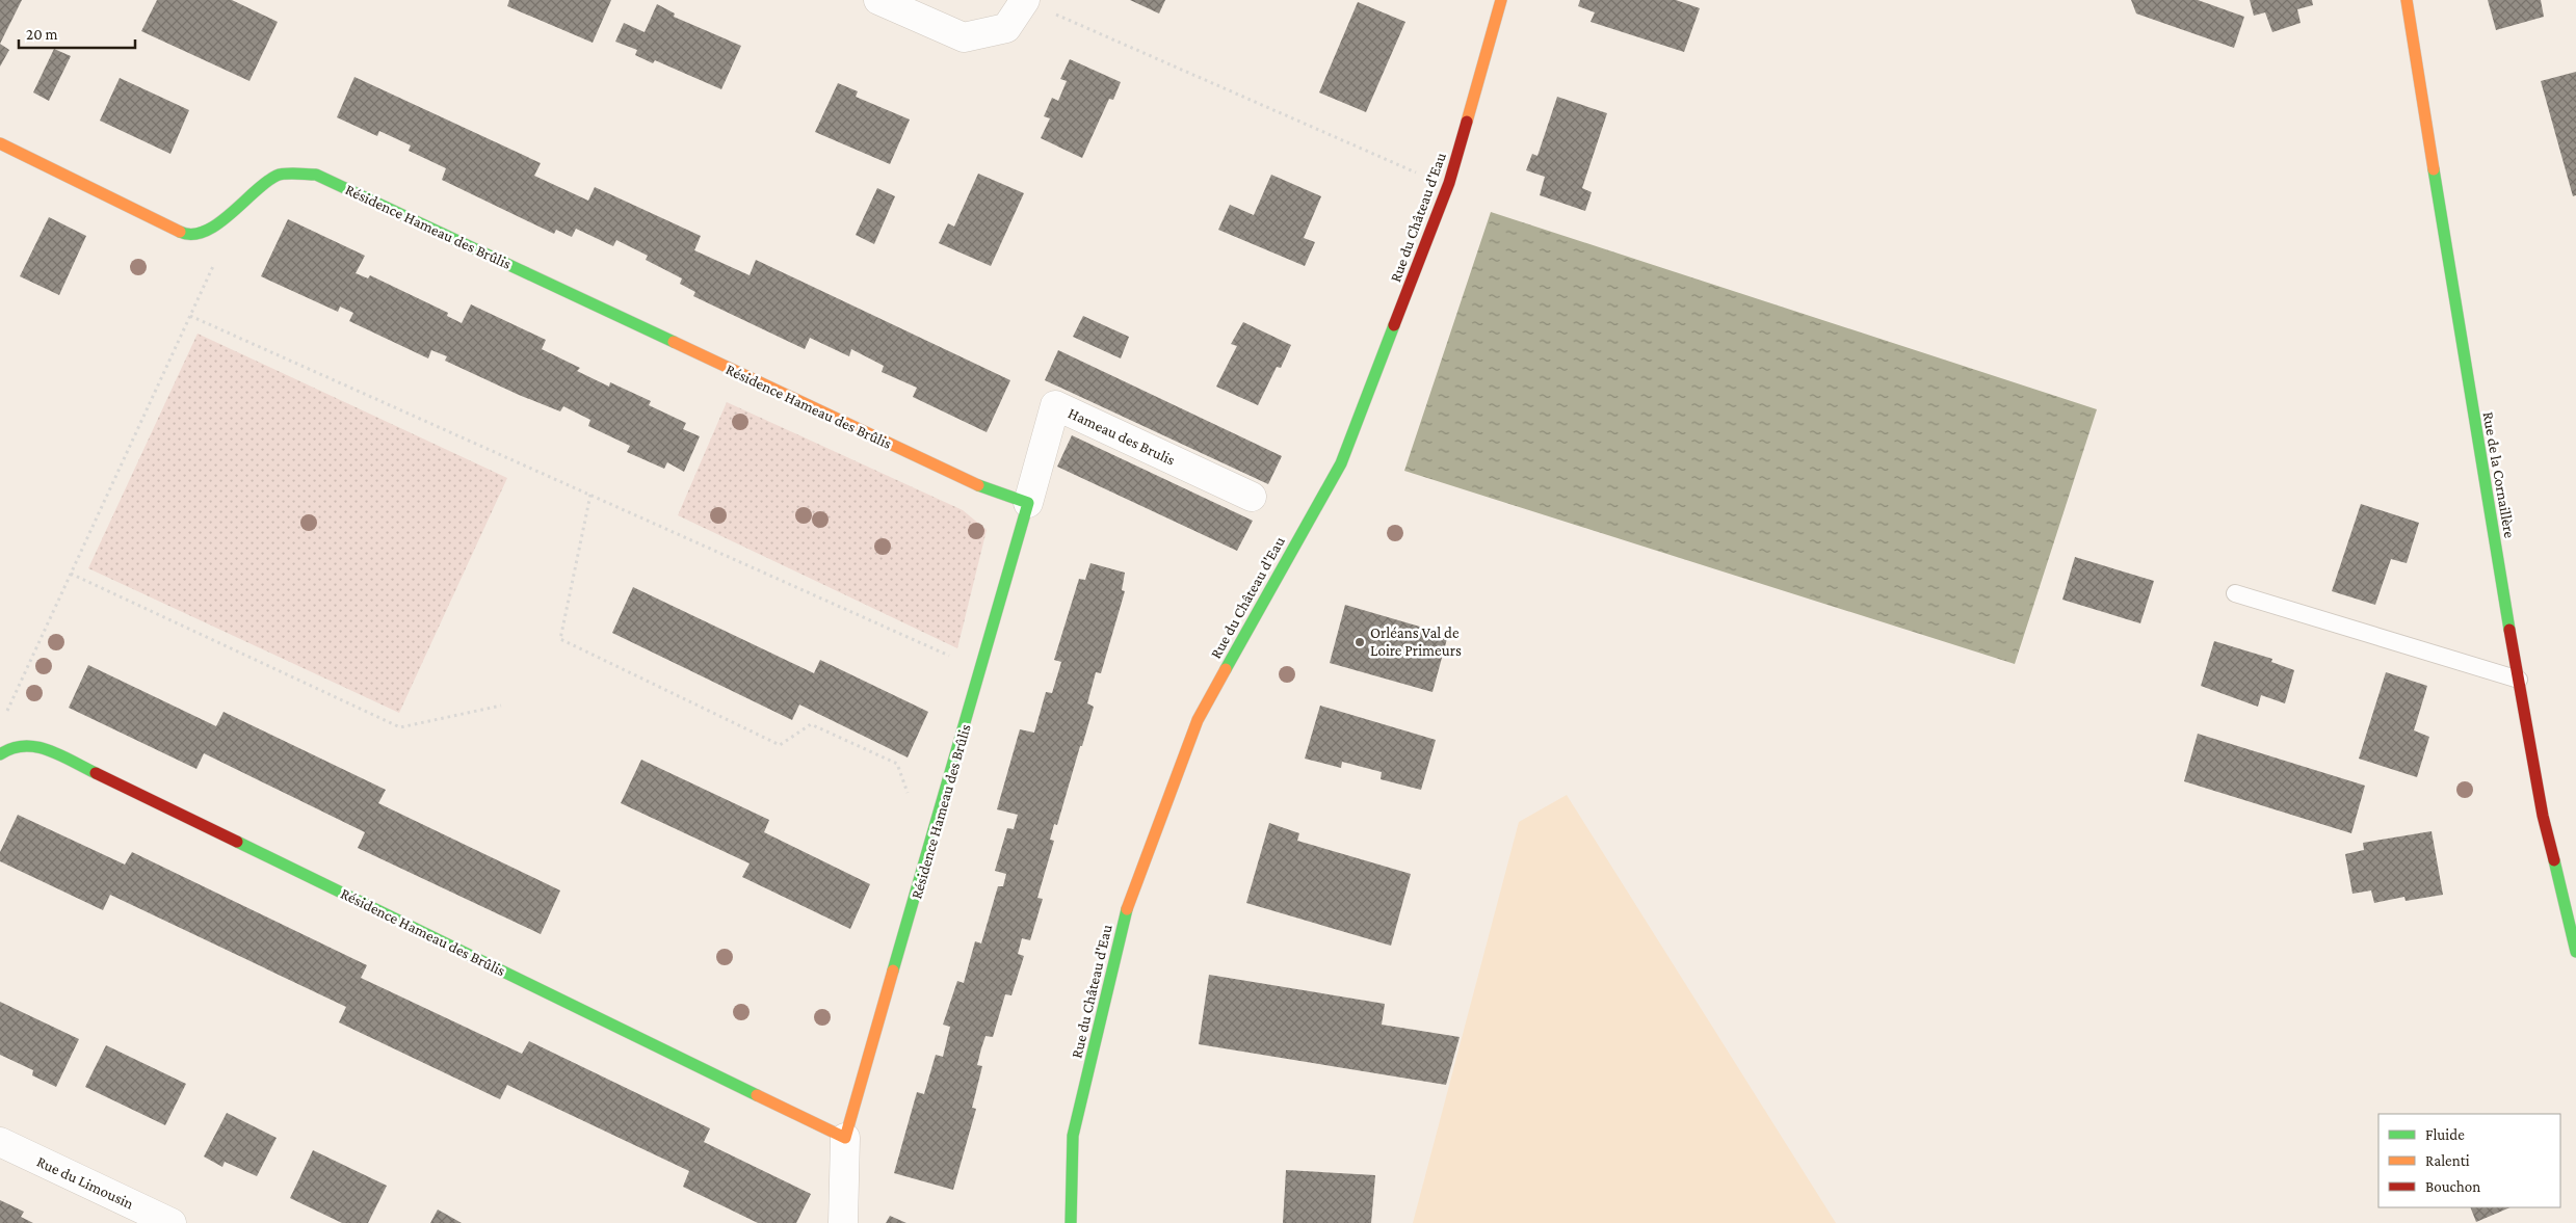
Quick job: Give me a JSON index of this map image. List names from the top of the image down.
{
  "streets": {
    "street": [
      "Rue du Château d'Eau",
      "Résidence Hameau des Brûlis",
      "Hameau des Brulis",
      "Rue de la Cornaillère",
      "Rue du Limousin"
    ]
  },
  "crossings": [
    ["Résidence Hameau des Brûlis", "Hameau des Brulis"]
  ],
  "places": ["Orléans Val de Loire Primeurs"],
  "legend": ["Fluide", "Ralenti", "Bouchon"],
  "scale_bar": "20 m"
}
